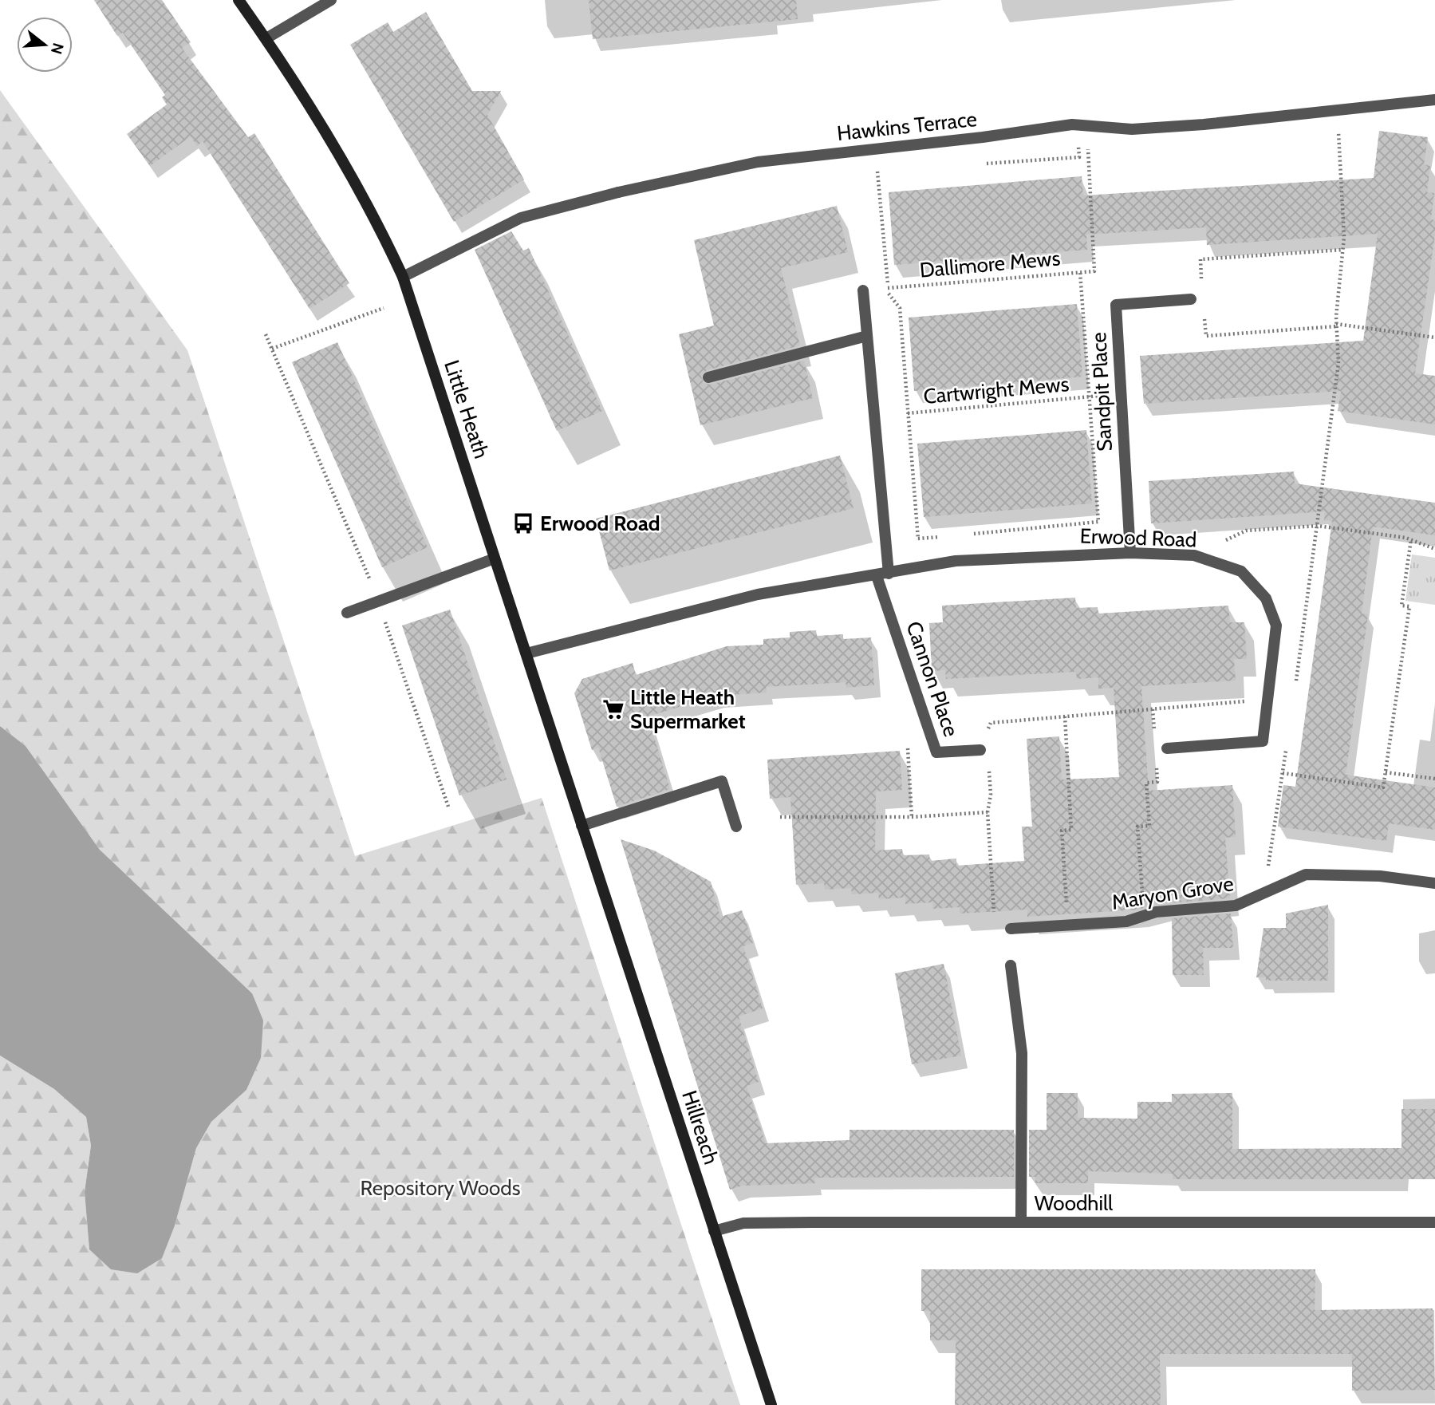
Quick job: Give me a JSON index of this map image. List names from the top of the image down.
{
  "streets": {
    "main road": ["Little Heath", "Hillreach"],
    "street": [
      "Hawkins Terrace",
      "Sandpit Place",
      "Erwood Road",
      "Cannon Place",
      "Maryon Grove",
      "Woodhill"
    ],
    "path": ["Dallimore Mews", "Cartwright Mews"]
  },
  "crossings": [
    ["Hawkins Terrace", "Little Heath"],
    ["Cartwright Mews", "Sandpit Place"],
    ["Sandpit Place", "Erwood Road"],
    ["Little Heath", "Erwood Road"],
    ["Little Heath", "Hillreach"],
    ["Erwood Road", "Cannon Place"],
    ["Hillreach", "Woodhill"]
  ],
  "parks": ["Repository Woods"],
  "places": {
    "bus stop": ["Erwood Road"],
    "supermarket": ["Little Heath Supermarket"]
  },
  "north": "right"
}
